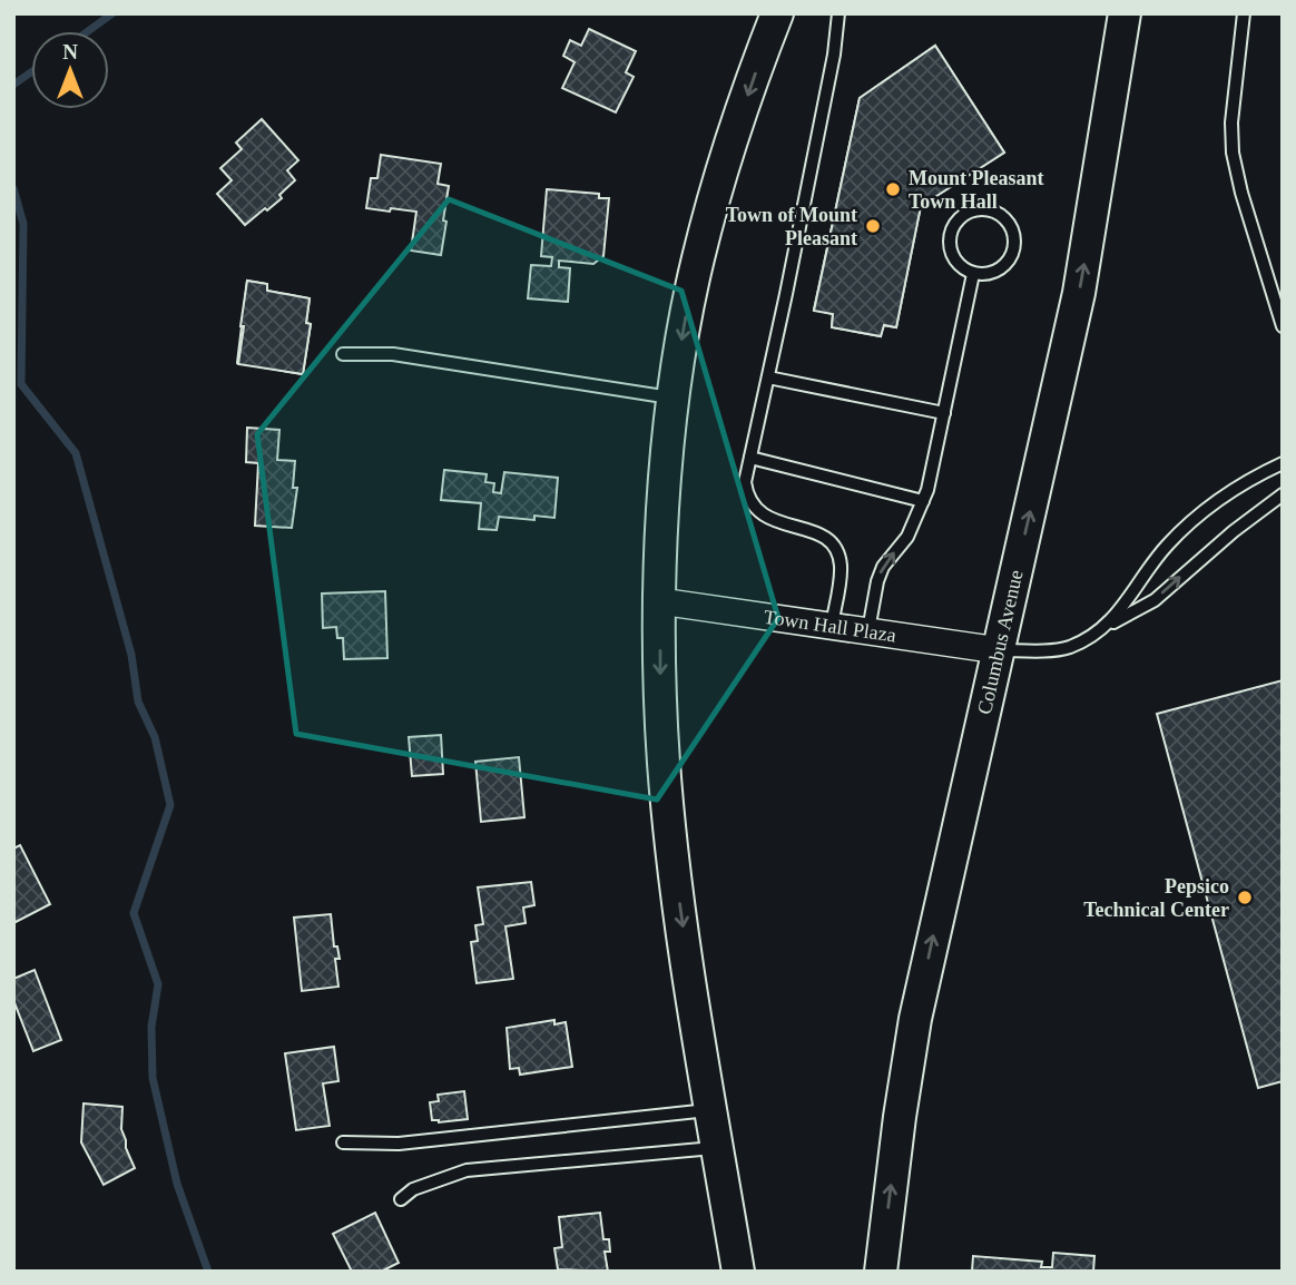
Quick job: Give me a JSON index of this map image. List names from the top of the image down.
{
  "streets": {
    "street": ["Town Hall Plaza", "Columbus Avenue"]
  },
  "crossings": [
    ["Town Hall Plaza", "Columbus Avenue"]
  ],
  "places": ["Mount Pleasant Town Hall", "Town of Mount Pleasant", "Pepsico Technical Center"],
  "north": "top"
}
